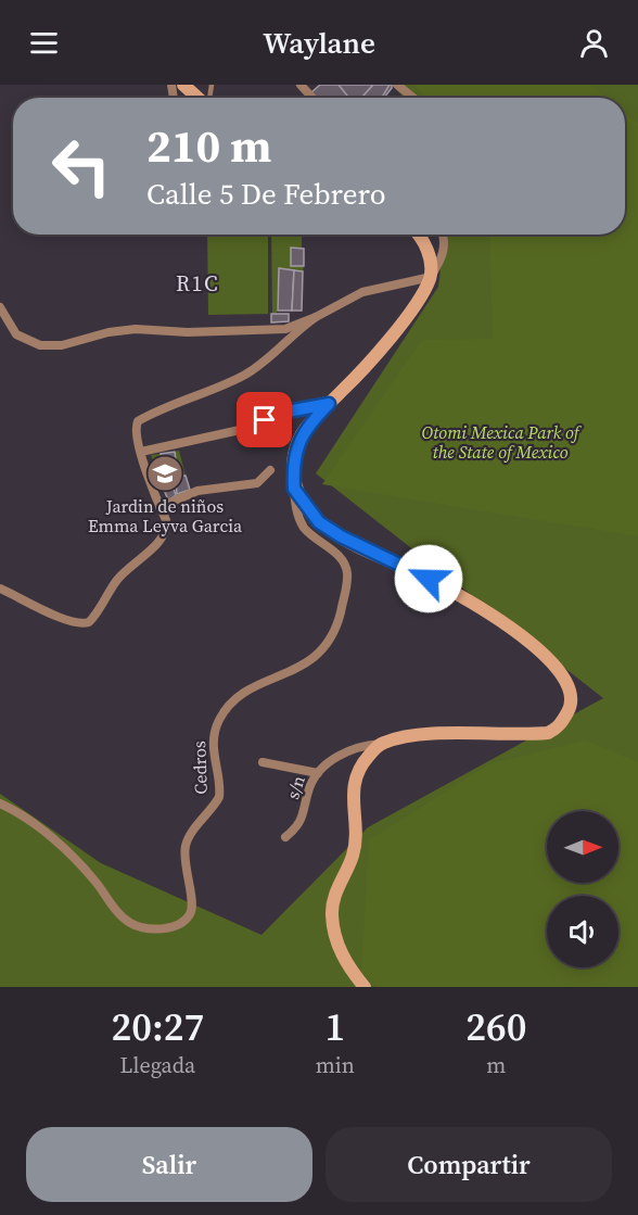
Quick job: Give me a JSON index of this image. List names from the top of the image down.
{
  "streets": {
    "street": ["Cedros", "s/n"]
  },
  "districts": ["R1C"],
  "parks": ["Otomi Mexica Park of the State of Mexico"],
  "places": {
    "school or university": ["Jardin de niños Emma Leyva Garcia"]
  },
  "north": "right",
  "page": {
    "header": "Waylane",
    "turn": ["210 m", "Calle 5 De Febrero"],
    "eta": [
      "20:27",
      "Llegada",
      "1",
      "min",
      "260",
      "m"
    ],
    "buttons": ["Salir", "Compartir"]
  }
}
